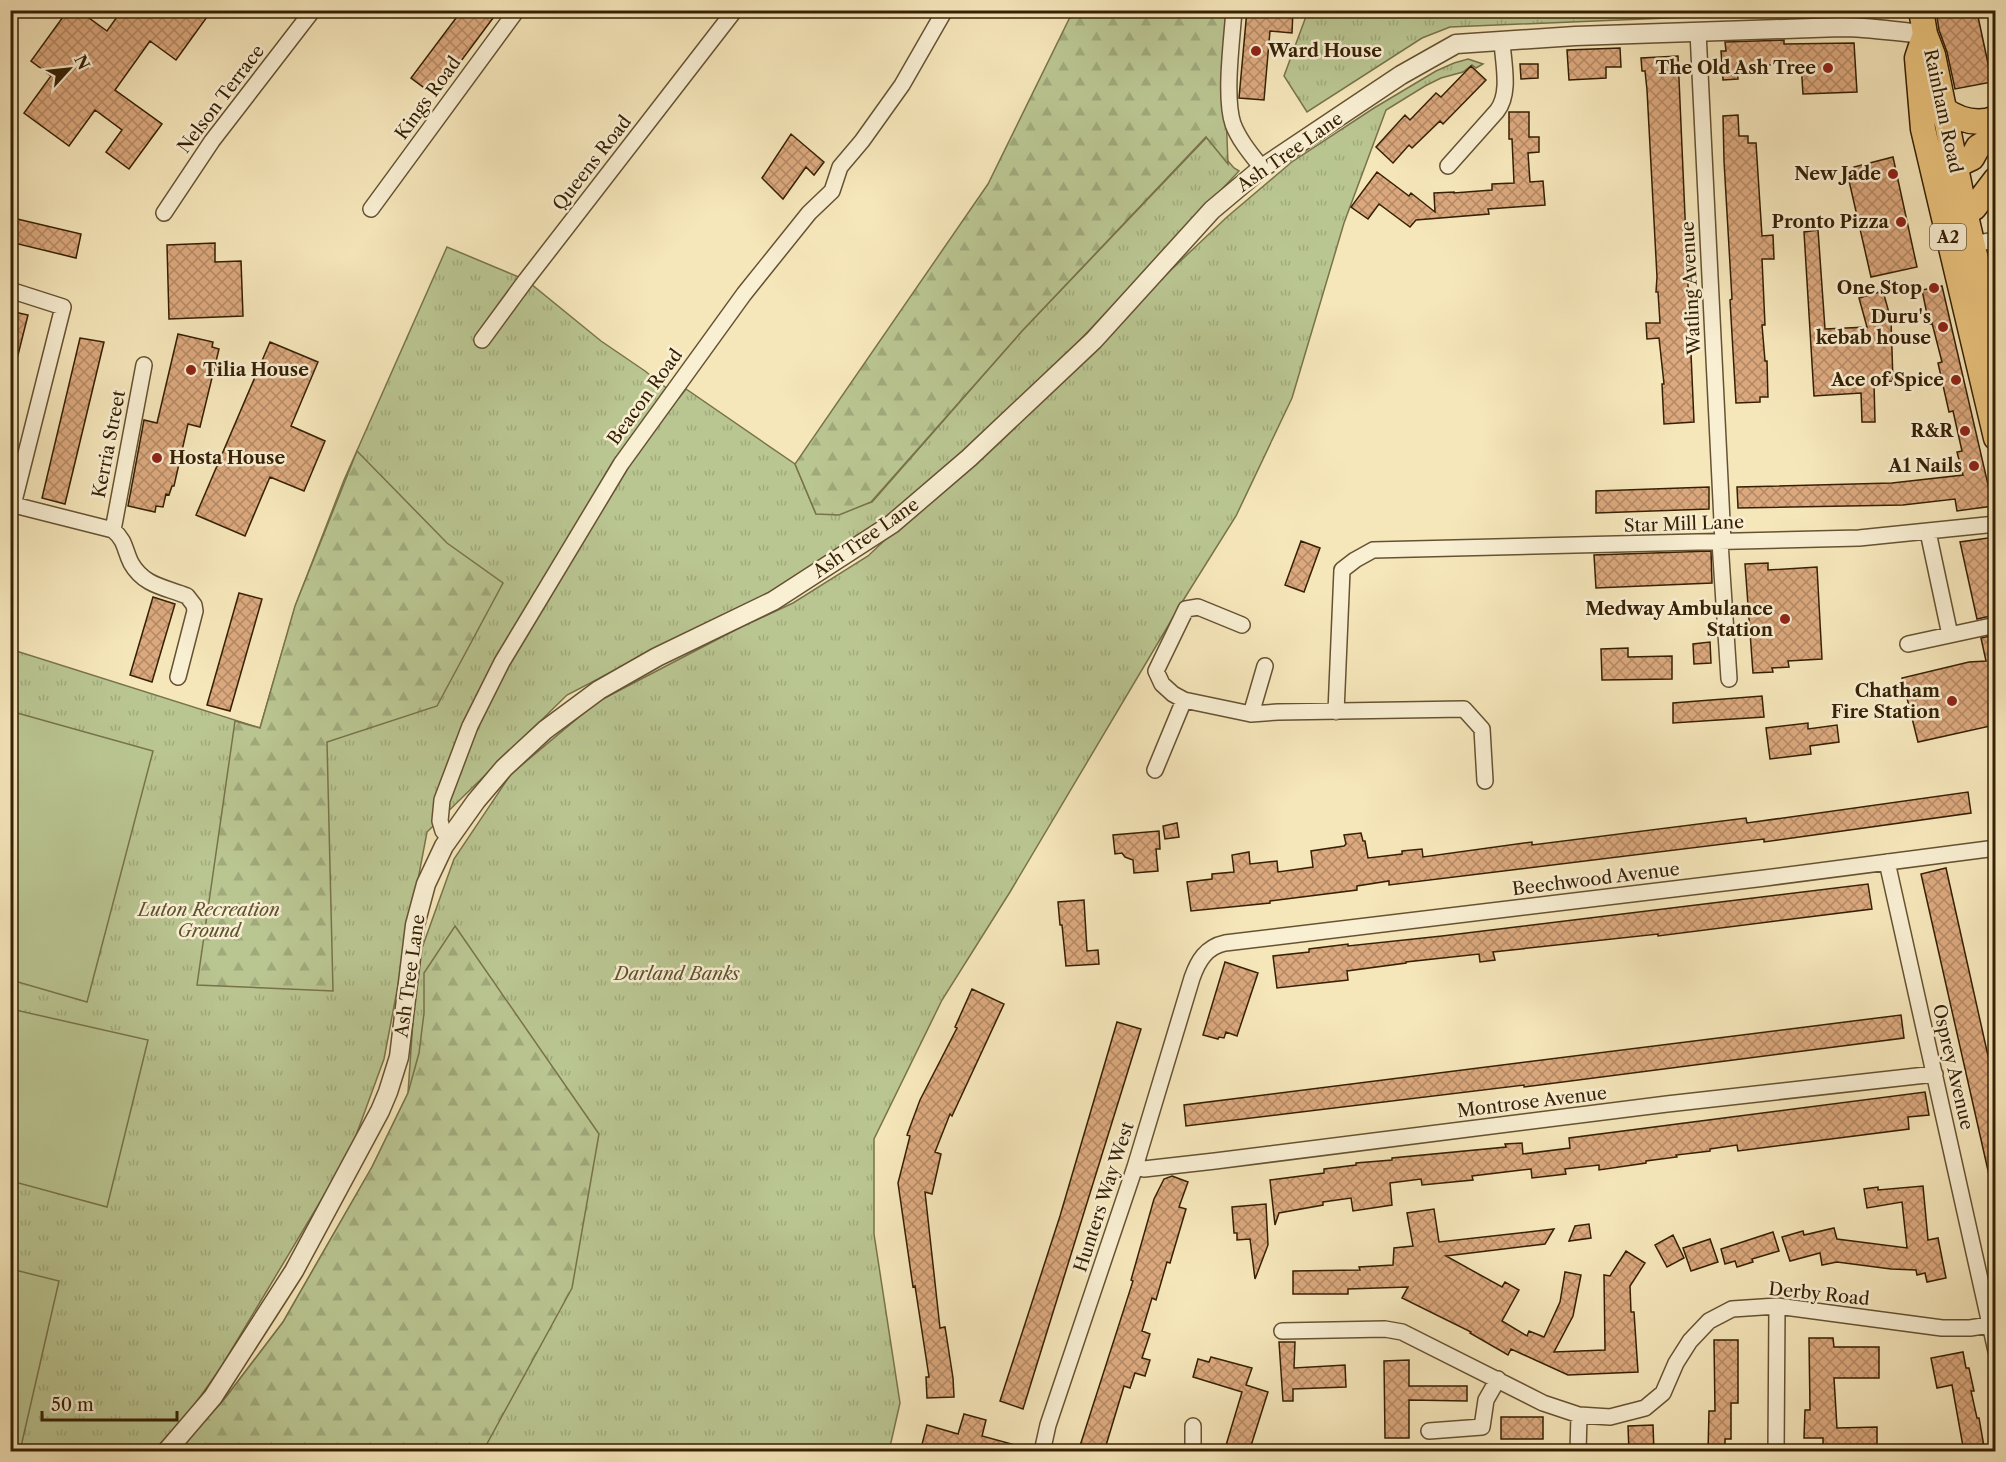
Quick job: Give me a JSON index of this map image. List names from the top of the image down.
{
  "streets": {
    "main road": ["Rainham Road", "A2"],
    "street": [
      "Kings Road",
      "Nelson Terrace",
      "Ash Tree Lane",
      "Queens Road",
      "Watling Avenue",
      "Beacon Road",
      "Kerria Street",
      "Star Mill Lane",
      "Beechwood Avenue",
      "Osprey Avenue",
      "Montrose Avenue",
      "Hunters Way West",
      "Derby Road"
    ]
  },
  "crossings": [
    ["Rainham Road", "Ash Tree Lane"],
    ["Rainham Road", "A2"],
    ["Ash Tree Lane", "A2"],
    ["Ash Tree Lane", "Watling Avenue"],
    ["Ash Tree Lane", "Beacon Road"],
    ["Watling Avenue", "Star Mill Lane"],
    ["Beechwood Avenue", "Osprey Avenue"],
    ["Beechwood Avenue", "Hunters Way West"],
    ["Osprey Avenue", "Montrose Avenue"],
    ["Osprey Avenue", "Derby Road"],
    ["Montrose Avenue", "Hunters Way West"]
  ],
  "parks": ["Luton Recreation Ground", "Darland Banks"],
  "places": [
    "Ward House",
    "The Old Ash Tree",
    "New Jade",
    "Pronto Pizza",
    "One Stop",
    "Duru's kebab house",
    "Tilia House",
    "Ace of Spice",
    "R&R",
    "Hosta House",
    "A1 Nails",
    "Medway Ambulance Station",
    "Chatham Fire Station"
  ],
  "scale_bar": "50 m",
  "north": "top right"
}
